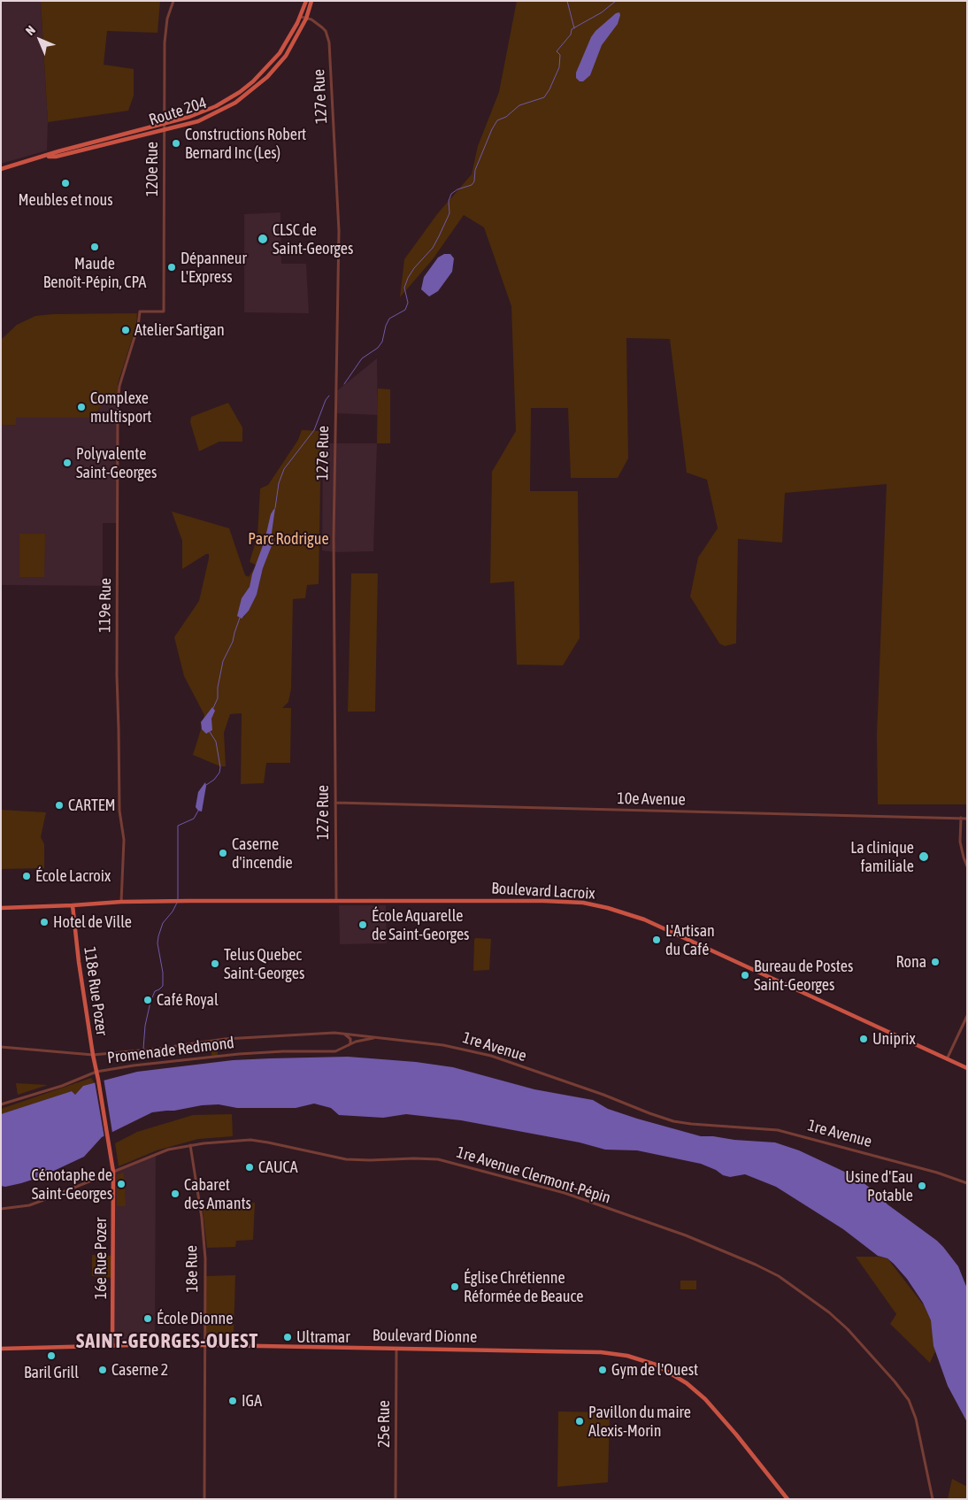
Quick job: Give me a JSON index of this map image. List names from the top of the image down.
{
  "streets": {
    "main road": [
      "Route 204",
      "Boulevard Lacroix",
      "118e Rue Pozer",
      "16e Rue Pozer",
      "Boulevard Dionne"
    ],
    "street": [
      "127e Rue",
      "120e Rue",
      "119e Rue",
      "10e Avenue",
      "1re Avenue",
      "Promenade Redmond",
      "1re Avenue Clermont-Pépin",
      "18e Rue",
      "25e Rue"
    ]
  },
  "crossings": [
    ["127e Rue", "Route 204"],
    ["127e Rue", "10e Avenue"],
    ["127e Rue", "Boulevard Lacroix"],
    ["Route 204", "120e Rue"],
    ["120e Rue", "119e Rue"],
    ["119e Rue", "Boulevard Lacroix"],
    ["118e Rue Pozer", "1re Avenue"],
    ["118e Rue Pozer", "Promenade Redmond"],
    ["118e Rue Pozer", "16e Rue Pozer"],
    ["1re Avenue", "Promenade Redmond"],
    ["1re Avenue Clermont-Pépin", "16e Rue Pozer"],
    ["1re Avenue Clermont-Pépin", "18e Rue"],
    ["16e Rue Pozer", "Boulevard Dionne"],
    ["18e Rue", "Boulevard Dionne"],
    ["Boulevard Dionne", "25e Rue"]
  ],
  "districts": ["SAINT-GEORGES-OUEST"],
  "parks": ["Parc Rodrigue"],
  "places": [
    "Constructions Robert Bernard Inc (Les)",
    "Meubles et nous",
    "CLSC de Saint-Georges",
    "Maude Benoît-Pépin, CPA",
    "Dépanneur L'Express",
    "Atelier Sartigan",
    "Complexe multisport",
    "Polyvalente Saint-Georges",
    "CARTEM",
    "Caserne d'incendie",
    "La clinique familiale",
    "École Lacroix",
    "Hotel de Ville",
    "École Aquarelle de Saint-Georges",
    "L'Artisan du Café",
    "Rona",
    "Telus Quebec Saint-Georges",
    "Bureau de Postes Saint-Georges",
    "Café Royal",
    "Uniprix",
    "CAUCA",
    "Cénotaphe de Saint-Georges",
    "Usine d'Eau Potable",
    "Cabaret des Amants",
    "Église Chrétienne Réformée de Beauce",
    "École Dionne",
    "Ultramar",
    "Baril Grill",
    "Caserne 2",
    "Gym de l'Ouest",
    "IGA",
    "Pavillon du maire Alexis-Morin"
  ],
  "north": "top left"
}
